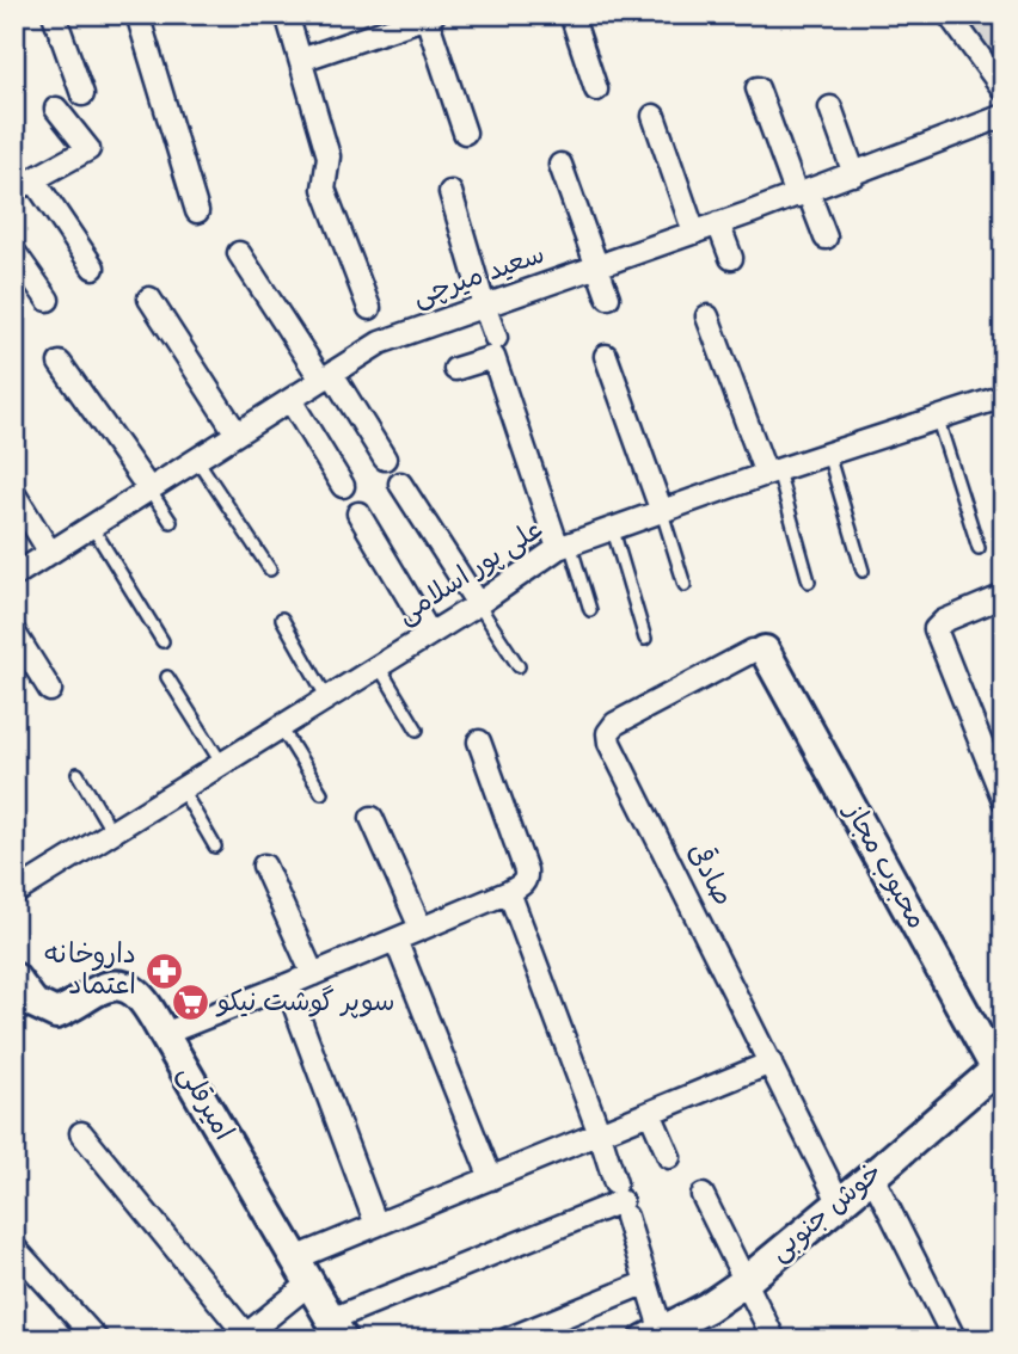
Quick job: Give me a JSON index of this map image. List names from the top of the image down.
{
  "streets": {
    "main road": ["محبوب مجاز", "امیرقلی", "خوش جنوبی"],
    "street": ["سعید میرچی", "علی پور اسلامی", "صادقی"]
  },
  "crossings": [
    ["محبوب مجاز", "صادقی"],
    ["محبوب مجاز", "خوش جنوبی"],
    ["صادقی", "خوش جنوبی"]
  ],
  "places": {
    "pharmacy": ["داروخانه اعتماد"],
    "supermarket": ["سوپر گوشت نیکو"]
  }
}
